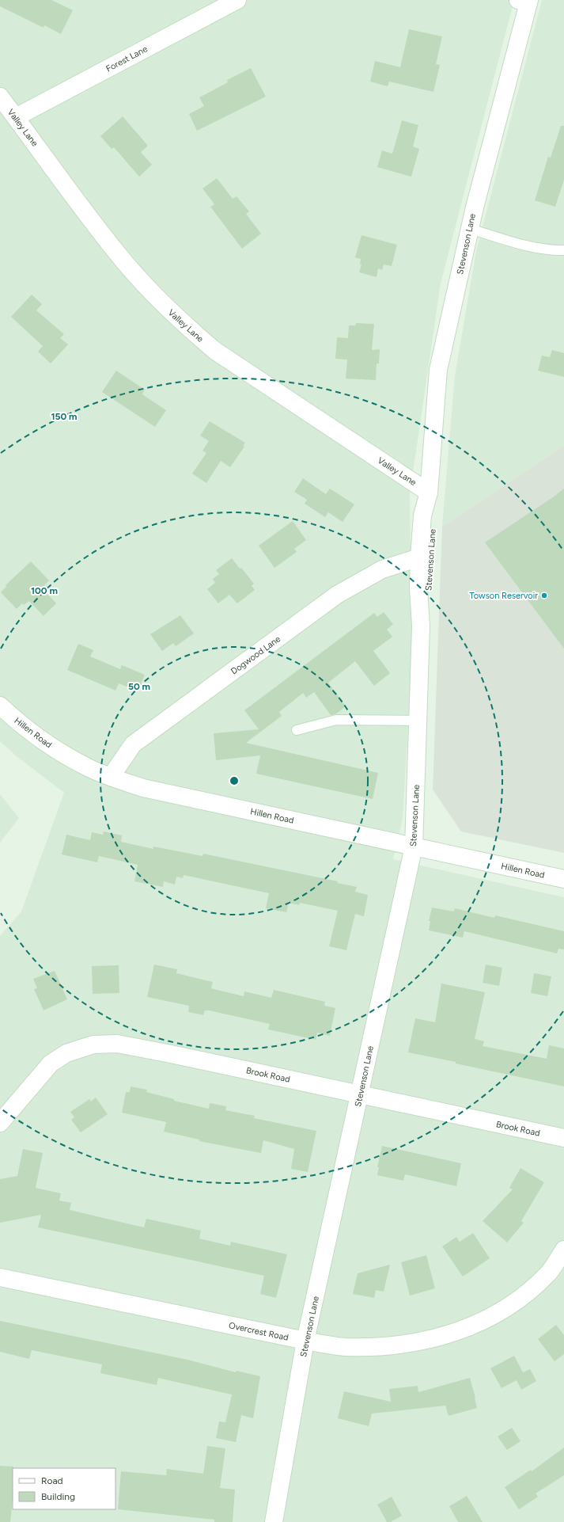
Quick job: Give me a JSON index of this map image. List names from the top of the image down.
{
  "streets": {
    "street": [
      "Forest Lane",
      "Valley Lane",
      "Stevenson Lane",
      "Dogwood Lane",
      "Hillen Road",
      "Brook Road",
      "Overcrest Road"
    ]
  },
  "crossings": [
    ["Forest Lane", "Valley Lane"],
    ["Valley Lane", "Stevenson Lane"],
    ["Stevenson Lane", "Dogwood Lane"],
    ["Stevenson Lane", "Hillen Road"],
    ["Stevenson Lane", "Brook Road"],
    ["Stevenson Lane", "Overcrest Road"],
    ["Dogwood Lane", "Hillen Road"]
  ],
  "places": ["Towson Reservoir"],
  "legend": ["Road", "Building"],
  "rings": ["150 m", "100 m", "50 m"]
}
